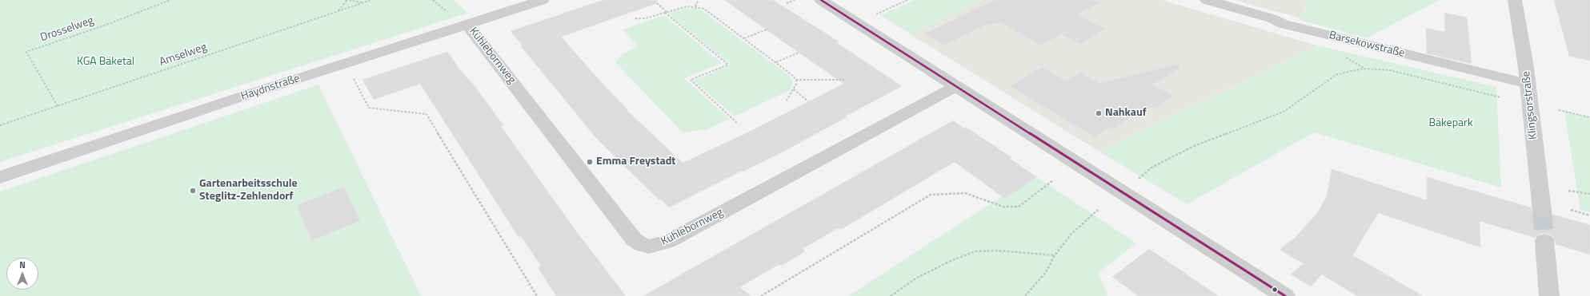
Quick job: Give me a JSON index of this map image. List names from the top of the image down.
{
  "streets": {
    "street": [
      "Barsekowstraße",
      "Kühlebornweg",
      "Haydnstraße",
      "Klingsorstraße"
    ],
    "path": ["Drosselweg", "Amselweg"]
  },
  "crossings": [
    ["Drosselweg", "Amselweg"],
    ["Barsekowstraße", "Klingsorstraße"],
    ["Kühlebornweg", "Haydnstraße"]
  ],
  "parks": ["KGA Bäketal", "Bäkepark"],
  "places": ["Nahkauf", "Emma Freystadt", "Gartenarbeitsschule Steglitz-Zehlendorf"],
  "north": "top"
}
